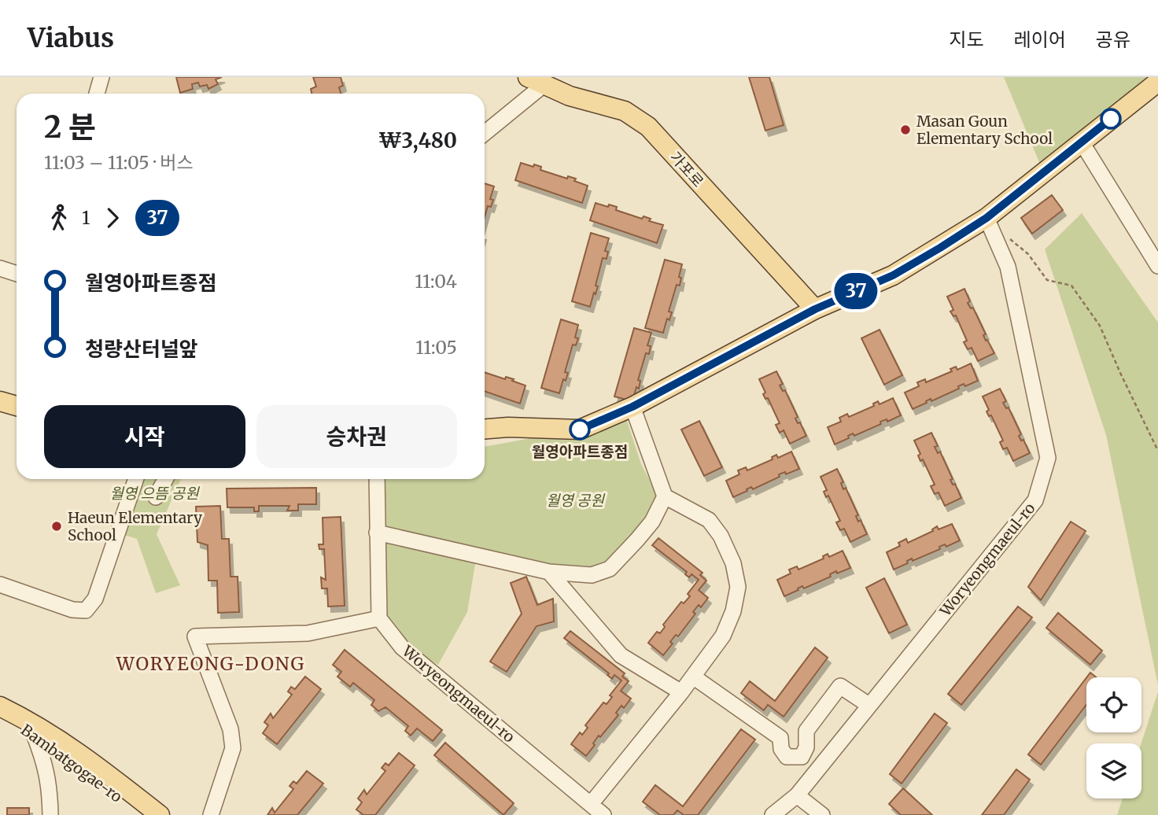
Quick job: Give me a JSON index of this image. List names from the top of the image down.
{
  "streets": {
    "main road": ["가포로", "Bambatgogae-ro"],
    "street": ["Woryeongmaeul-ro"]
  },
  "districts": ["WORYEONG-DONG"],
  "parks": ["월영 으뜸 공원", "월영 공원"],
  "places": ["Masan Goun Elementary School", "월영아파트종점", "Haeun Elementary School"],
  "lines": ["bus line 37"],
  "page": {
    "header": "Viabus",
    "nav": ["지도", "레이어", "공유"],
    "on_map": "37",
    "heading": ["2 분", "11:03 – 11:05 · 버스", "₩3,480"],
    "legs": ["1", "37"],
    "list": [
      {
        "name": "월영아파트종점",
        "value": "11:04"
      },
      {
        "name": "청량산터널앞",
        "value": "11:05"
      }
    ],
    "buttons": ["시작", "승차권"]
  }
}
